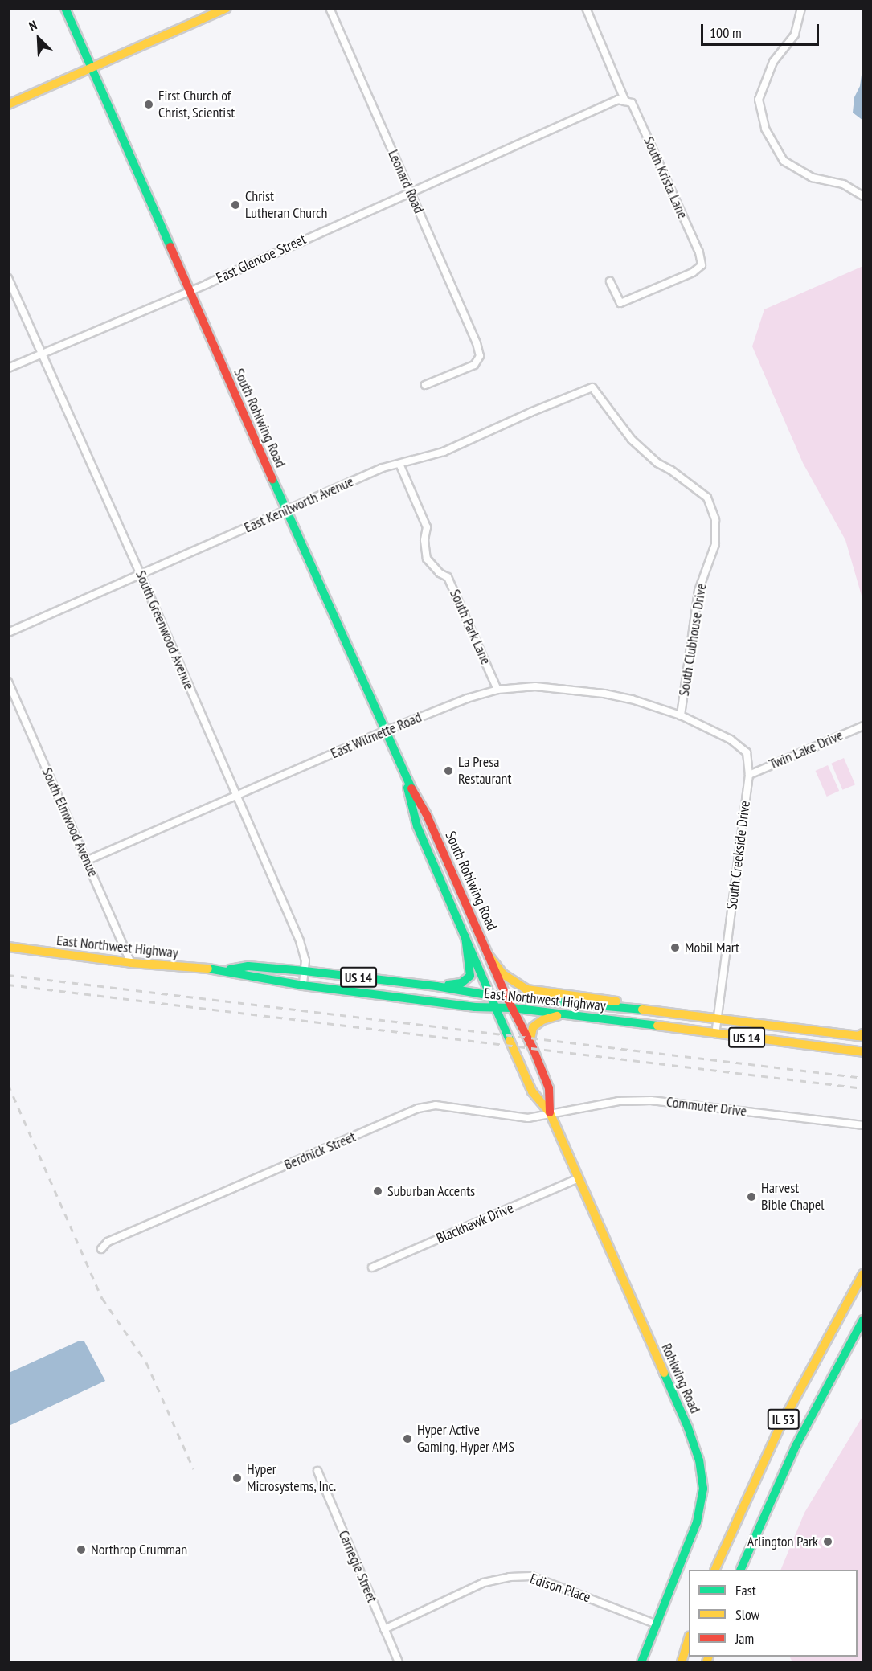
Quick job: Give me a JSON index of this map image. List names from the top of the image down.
{
  "streets": {
    "main road": [
      "South Rohlwing Road",
      "East Northwest Highway",
      "US 14",
      "Rohlwing Road",
      "IL 53"
    ],
    "street": [
      "South Krista Lane",
      "Leonard Road",
      "East Glencoe Street",
      "East Kenilworth Avenue",
      "South Park Lane",
      "South Greenwood Avenue",
      "South Clubhouse Drive",
      "East Wilmette Road",
      "Twin Lake Drive",
      "South Elmwood Avenue",
      "South Creekside Drive",
      "Commuter Drive",
      "Berdnick Street",
      "Blackhawk Drive",
      "Carnegie Street",
      "Edison Place"
    ]
  },
  "crossings": [
    ["South Krista Lane", "East Glencoe Street"],
    ["Leonard Road", "East Glencoe Street"],
    ["East Glencoe Street", "South Rohlwing Road"],
    ["East Glencoe Street", "South Greenwood Avenue"],
    ["South Rohlwing Road", "East Kenilworth Avenue"],
    ["South Rohlwing Road", "East Wilmette Road"],
    ["South Rohlwing Road", "East Northwest Highway"],
    ["South Rohlwing Road", "Rohlwing Road"],
    ["East Kenilworth Avenue", "South Park Lane"],
    ["East Kenilworth Avenue", "South Greenwood Avenue"],
    ["East Kenilworth Avenue", "South Clubhouse Drive"],
    ["South Park Lane", "East Wilmette Road"],
    ["South Greenwood Avenue", "East Wilmette Road"],
    ["South Greenwood Avenue", "East Northwest Highway"],
    ["South Clubhouse Drive", "East Wilmette Road"],
    ["South Clubhouse Drive", "South Creekside Drive"],
    ["East Wilmette Road", "South Elmwood Avenue"],
    ["East Wilmette Road", "South Creekside Drive"],
    ["Twin Lake Drive", "South Creekside Drive"],
    ["South Elmwood Avenue", "East Northwest Highway"],
    ["South Creekside Drive", "East Northwest Highway"],
    ["East Northwest Highway", "Rohlwing Road"],
    ["Commuter Drive", "Berdnick Street"],
    ["Commuter Drive", "Rohlwing Road"],
    ["Berdnick Street", "Rohlwing Road"],
    ["Blackhawk Drive", "Rohlwing Road"],
    ["Rohlwing Road", "Edison Place"],
    ["Carnegie Street", "Edison Place"]
  ],
  "places": [
    "First Church of Christ, Scientist",
    "Christ Lutheran Church",
    "La Presa Restaurant",
    "Mobil Mart",
    "Suburban Accents",
    "Harvest Bible Chapel",
    "Hyper Active Gaming, Hyper AMS",
    "Hyper Microsystems, Inc.",
    "Arlington Park",
    "Northrop Grumman"
  ],
  "legend": ["Fast", "Slow", "Jam"],
  "scale_bar": "100 m",
  "north": "top left"
}
